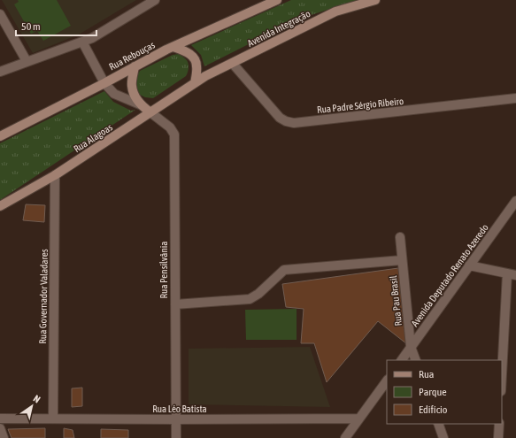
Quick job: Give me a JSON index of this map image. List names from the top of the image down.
{
  "streets": {
    "street": [
      "Avenida Integração",
      "Rua Rebouças",
      "Rua Padre Sérgio Ribeiro",
      "Rua Alagoas",
      "Rua Pensilvânia",
      "Avenida Deputado Renato Azeredo",
      "Rua Governador Valadares",
      "Rua Pau Brasil",
      "Rua Léo Batista"
    ]
  },
  "crossings": [
    ["Avenida Integração", "Rua Rebouças"],
    ["Avenida Integração", "Rua Padre Sérgio Ribeiro"],
    ["Avenida Integração", "Rua Alagoas"],
    ["Avenida Integração", "Rua Pensilvânia"],
    ["Rua Rebouças", "Rua Alagoas"],
    ["Rua Rebouças", "Rua Pensilvânia"],
    ["Rua Alagoas", "Rua Pensilvânia"],
    ["Rua Alagoas", "Rua Governador Valadares"],
    ["Rua Pensilvânia", "Rua Léo Batista"],
    ["Avenida Deputado Renato Azeredo", "Rua Pau Brasil"],
    ["Rua Governador Valadares", "Rua Léo Batista"]
  ],
  "legend": ["Rua", "Parque", "Edifício"],
  "scale_bar": "50 m",
  "north": "top right"
}
